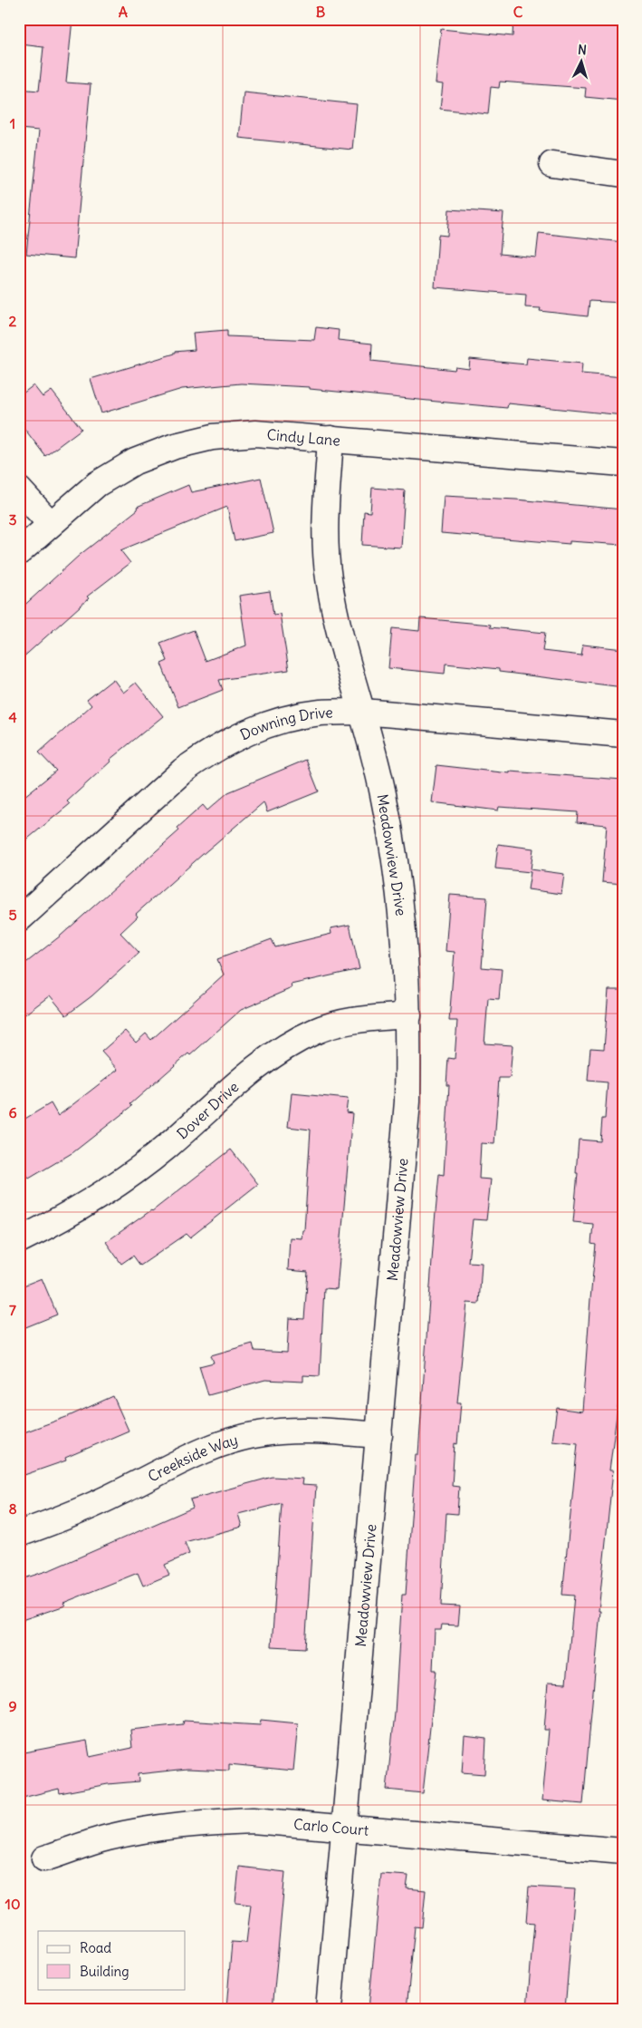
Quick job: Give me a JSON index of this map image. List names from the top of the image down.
{
  "streets": {
    "street": [
      "Cindy Lane",
      "Downing Drive",
      "Meadowview Drive",
      "Dover Drive",
      "Creekside Way",
      "Carlo Court"
    ]
  },
  "crossings": [
    ["Cindy Lane", "Meadowview Drive"],
    ["Downing Drive", "Meadowview Drive"],
    ["Meadowview Drive", "Dover Drive"],
    ["Meadowview Drive", "Creekside Way"],
    ["Meadowview Drive", "Carlo Court"]
  ],
  "legend": ["Road", "Building"],
  "north": "top",
  "grid": {
    "columns": ["A", "B", "C"],
    "rows": [
      "1",
      "2",
      "3",
      "4",
      "5",
      "6",
      "7",
      "8",
      "9",
      "10"
    ]
  }
}
